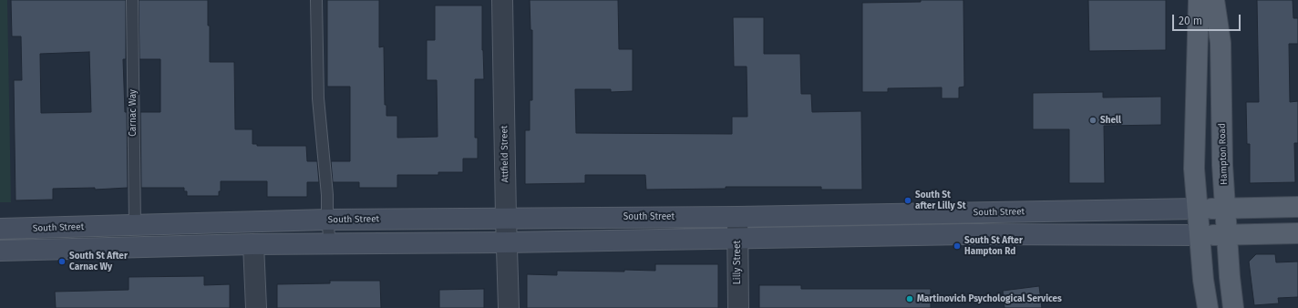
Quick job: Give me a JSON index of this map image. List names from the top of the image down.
{
  "streets": {
    "main road": ["Hampton Road", "South Street"],
    "street": ["Attfield Street", "Lilly Street"],
    "lane": ["Carnac Way"]
  },
  "crossings": [
    ["Carnac Way", "South Street"],
    ["Attfield Street", "South Street"],
    ["Hampton Road", "South Street"],
    ["South Street", "Lilly Street"]
  ],
  "places": [
    "Shell",
    "South St after Lilly St",
    "South St After Hampton Rd",
    "South St After Carnac Wy",
    "Martinovich Psychological Services"
  ],
  "scale_bar": "20 m"
}
